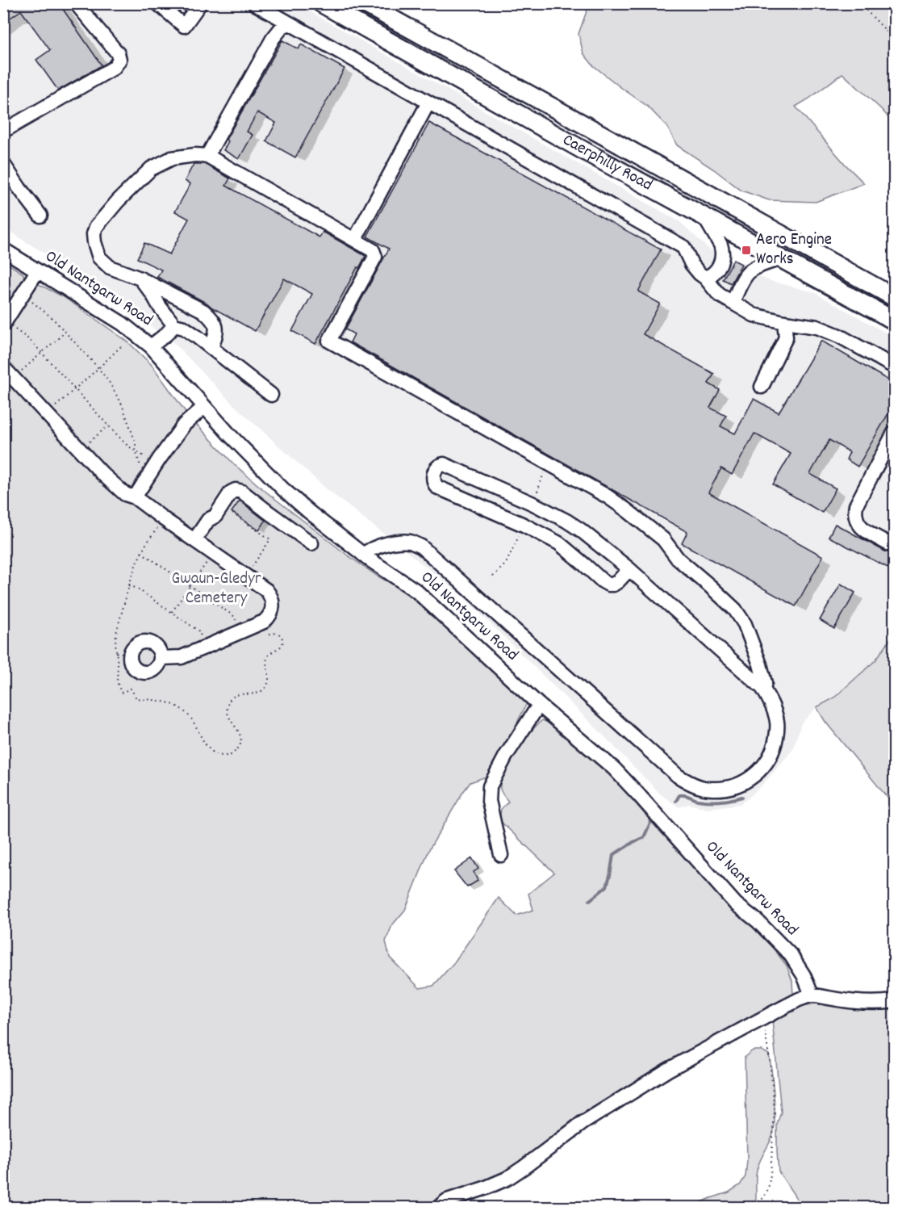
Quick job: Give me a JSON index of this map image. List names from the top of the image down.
{
  "streets": {
    "main road": ["Caerphilly Road"],
    "street": ["Old Nantgarw Road"]
  },
  "parks": ["Gwaun-Gledyr Cemetery"],
  "places": {
    "transit": ["Aero Engine Works"]
  }
}
